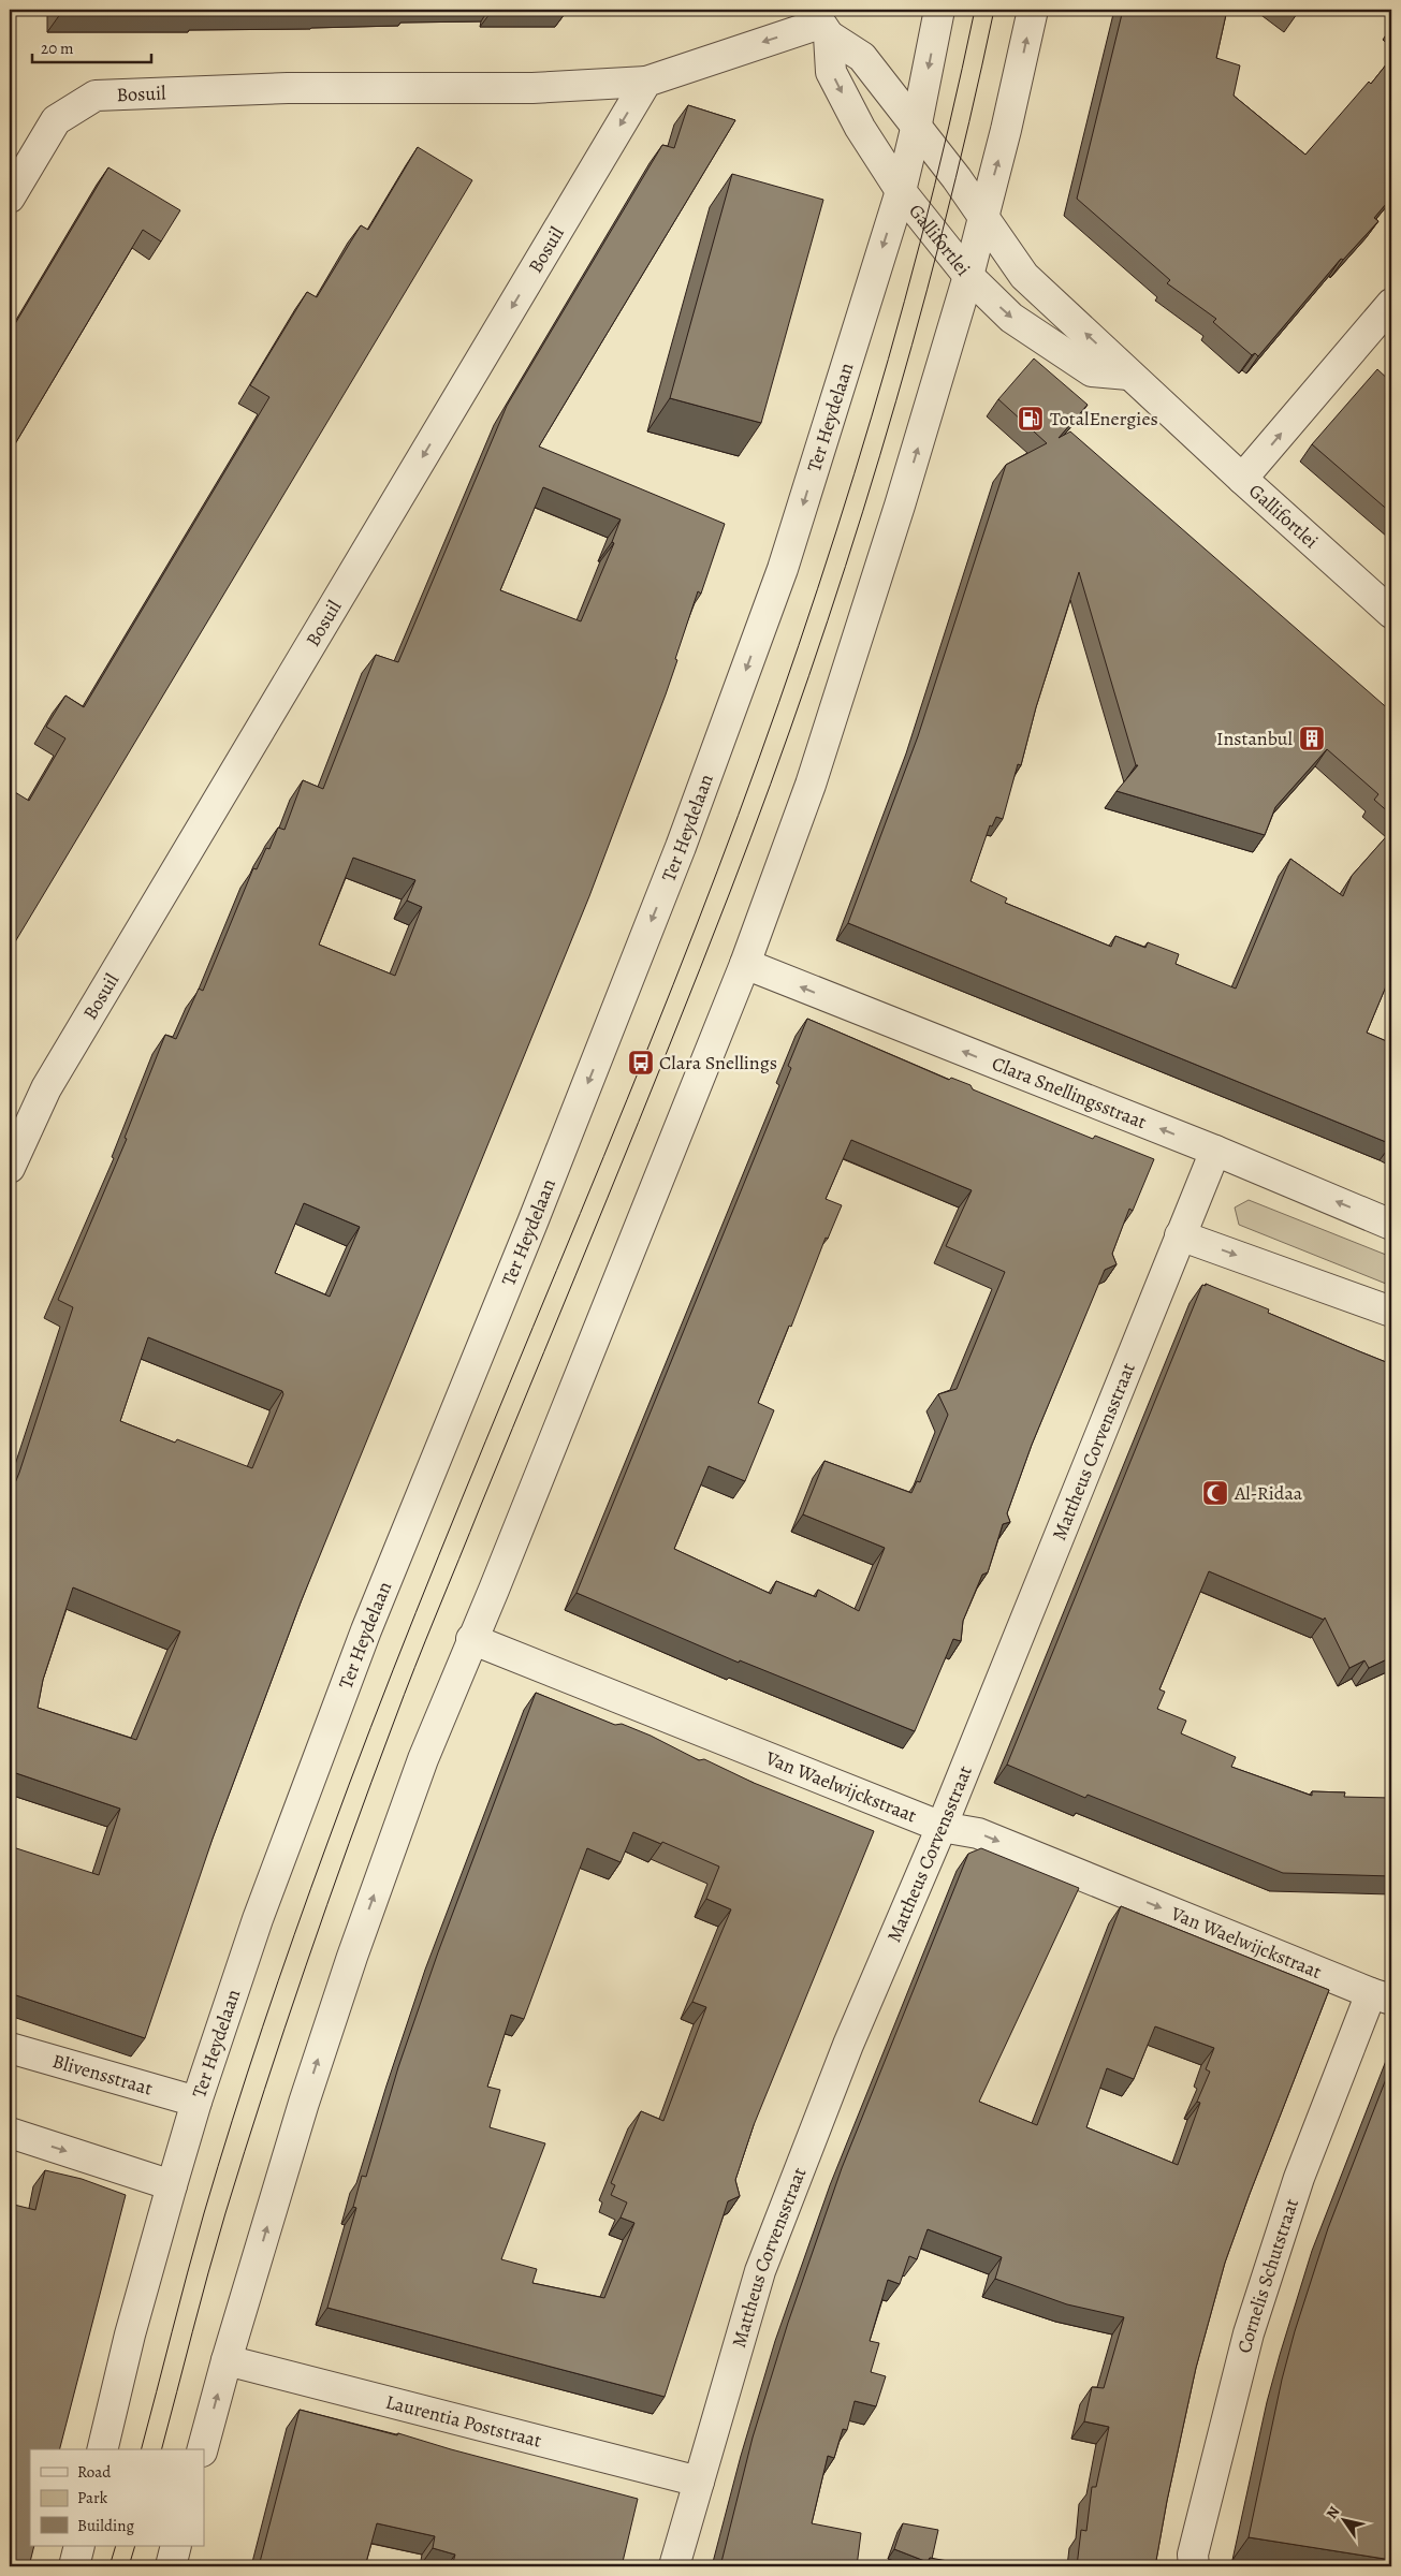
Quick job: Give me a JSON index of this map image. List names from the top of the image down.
{
  "streets": {
    "street": [
      "Bosuil",
      "Gallifortlei",
      "Ter Heydelaan",
      "Clara Snellingsstraat",
      "Mattheus Corvensstraat",
      "Van Waelwijckstraat",
      "Blivensstraat",
      "Cornelis Schutstraat",
      "Laurentia Poststraat"
    ]
  },
  "crossings": [
    ["Bosuil", "Gallifortlei"],
    ["Gallifortlei", "Ter Heydelaan"],
    ["Ter Heydelaan", "Blivensstraat"],
    ["Clara Snellingsstraat", "Mattheus Corvensstraat"],
    ["Mattheus Corvensstraat", "Van Waelwijckstraat"],
    ["Mattheus Corvensstraat", "Laurentia Poststraat"],
    ["Van Waelwijckstraat", "Cornelis Schutstraat"]
  ],
  "one_way": ["Bosuil", "Clara Snellingsstraat", "Van Waelwijckstraat"],
  "places": {
    "fuel station": ["TotalEnergies"],
    "building": ["Instanbul"],
    "bus stop": ["Clara Snellings"],
    "mosque": ["Al-Ridaa"]
  },
  "legend": ["Road", "Park", "Building"],
  "scale_bar": "20 m",
  "north": "top left"
}
